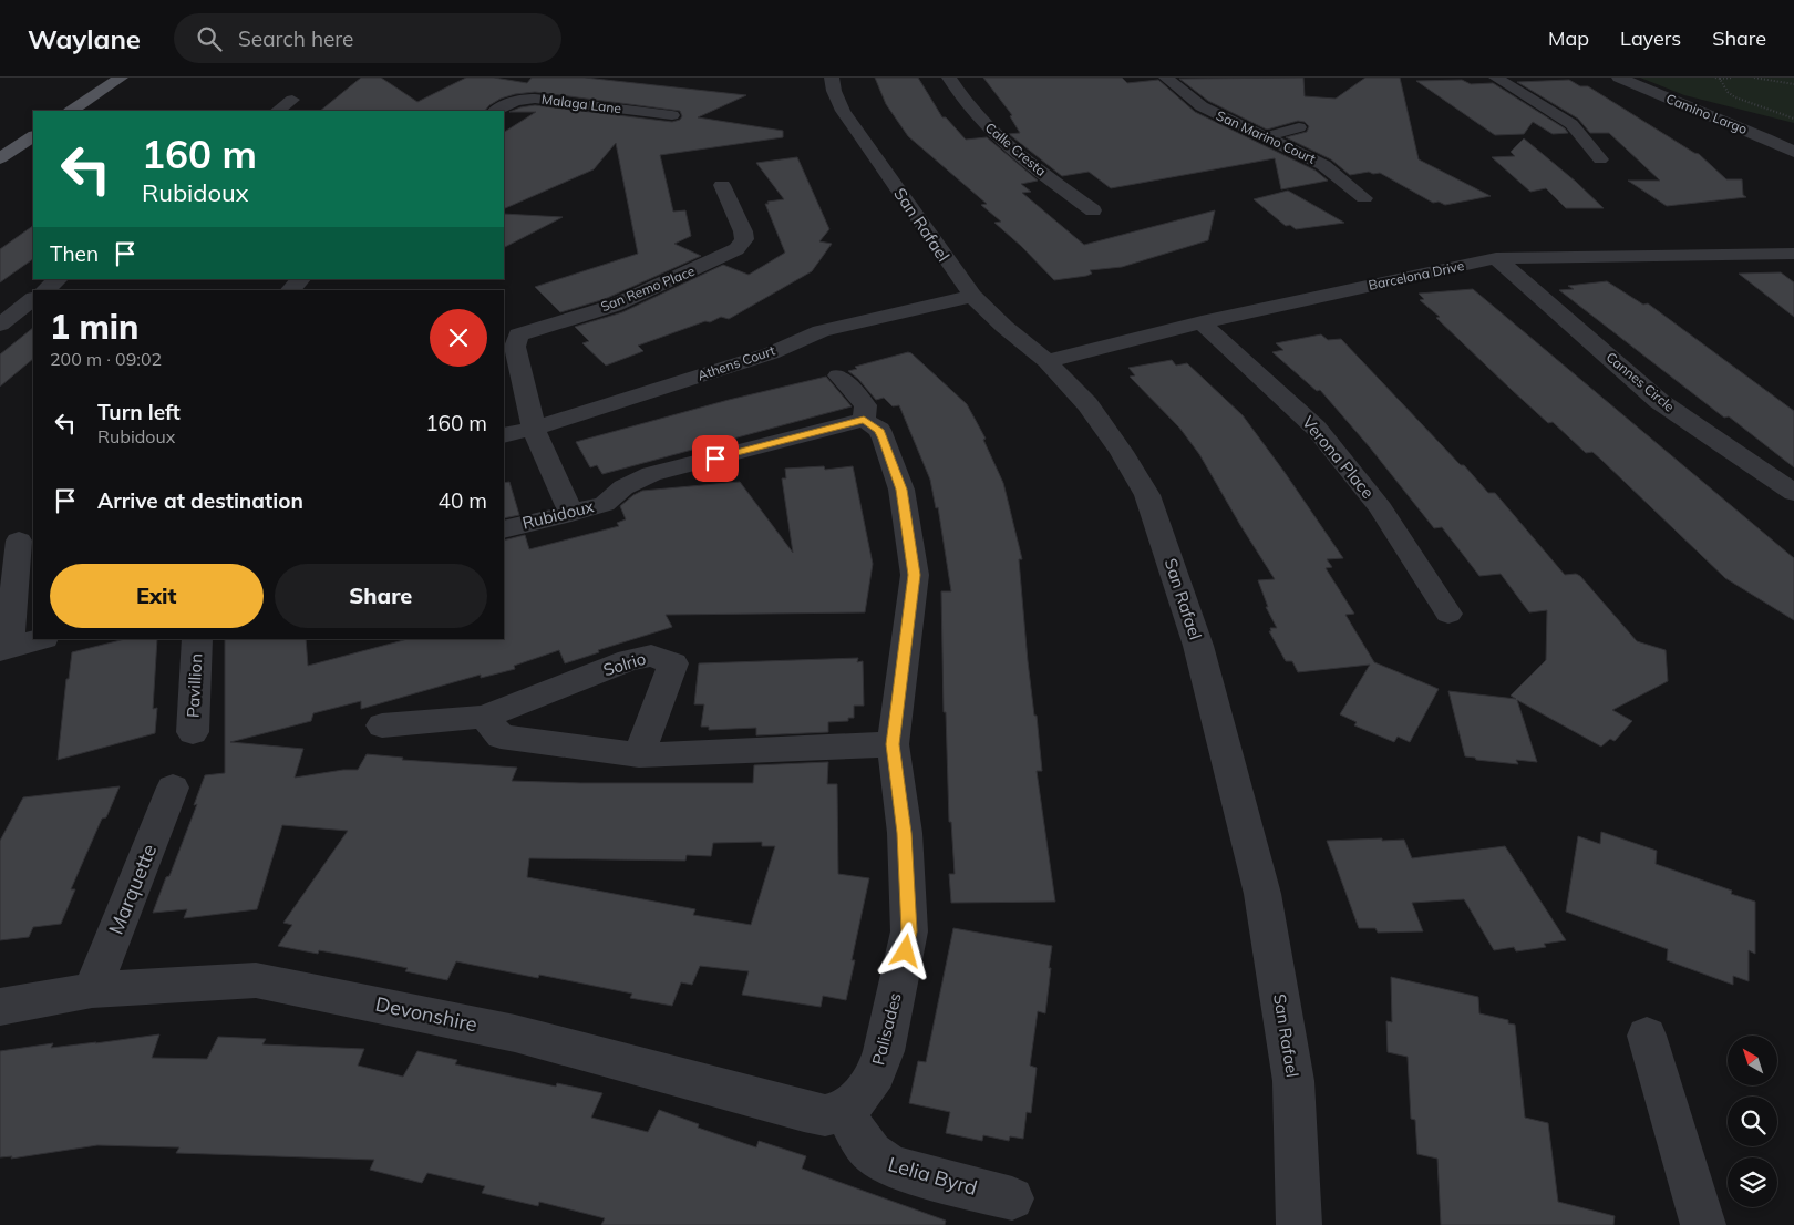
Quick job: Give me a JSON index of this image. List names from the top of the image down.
{
  "streets": {
    "street": [
      "Malaga Lane",
      "Camino Largo",
      "San Marino Court",
      "Calle Cresta",
      "San Rafael",
      "Barcelona Drive",
      "San Remo Place",
      "Athens Court",
      "Cannes Circle",
      "Verona Place",
      "Rubidoux",
      "Solrio",
      "Pavillion",
      "Marquette",
      "Devonshire",
      "Palisades",
      "Lelia Byrd"
    ]
  },
  "crossings": [
    ["San Rafael", "Barcelona Drive"],
    ["San Rafael", "Athens Court"],
    ["Barcelona Drive", "Cannes Circle"],
    ["Barcelona Drive", "Verona Place"],
    ["San Remo Place", "Athens Court"],
    ["Rubidoux", "Palisades"],
    ["Marquette", "Devonshire"],
    ["Devonshire", "Palisades"],
    ["Devonshire", "Lelia Byrd"],
    ["Palisades", "Lelia Byrd"]
  ],
  "north": "top left",
  "page": {
    "header": "Waylane",
    "search": "Search here",
    "nav": ["Map", "Layers", "Share"],
    "turn": ["160 m", "Rubidoux"],
    "then": "Then",
    "heading": ["1 min", "200 m · 09:02"],
    "list": [
      {
        "name": "Turn left",
        "note": "Rubidoux",
        "value": "160 m"
      },
      {
        "name": "Arrive at destination",
        "value": "40 m"
      }
    ],
    "buttons": ["Exit", "Share"]
  }
}
